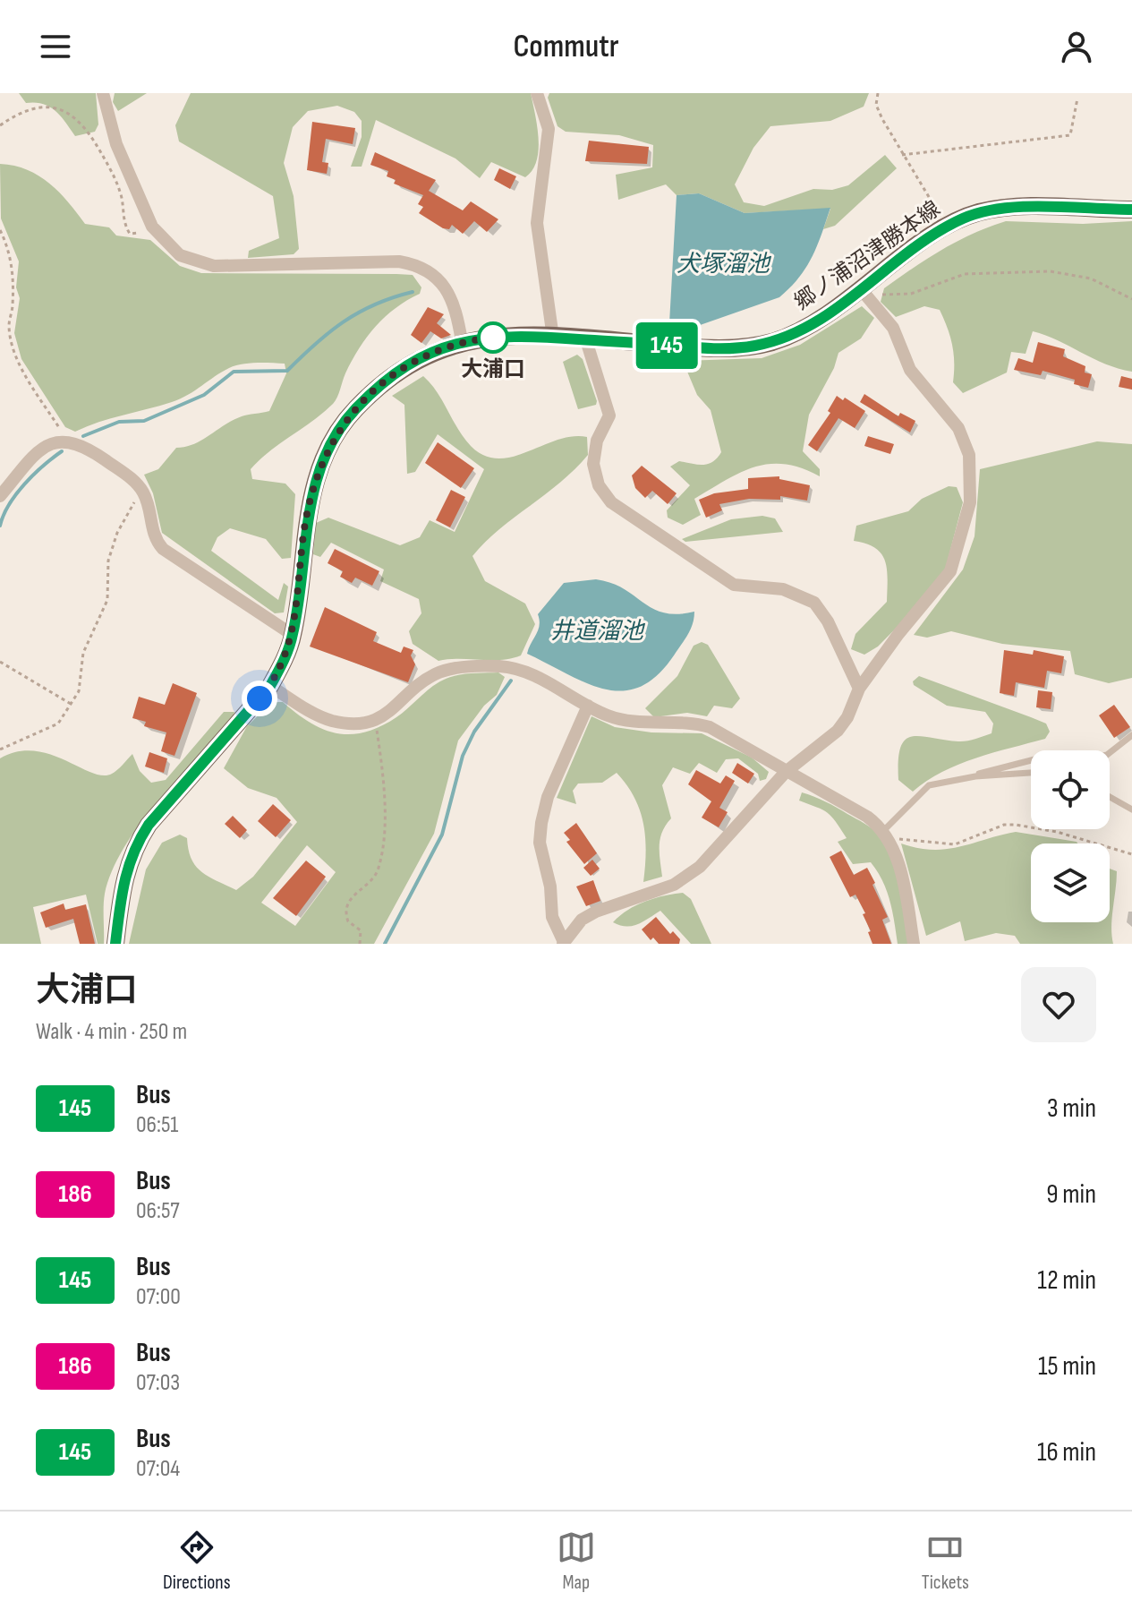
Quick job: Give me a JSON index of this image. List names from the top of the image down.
{
  "streets": {
    "main road": ["郷ノ浦沼津勝本線"]
  },
  "water": ["犬塚溜池", "井道溜池"],
  "places": ["大浦口"],
  "lines": ["bus line 145"],
  "page": {
    "header": "Commutr",
    "on_map": "145",
    "heading": ["大浦口", "Walk · 4 min · 250 m"],
    "list": [
      {
        "mark": "145",
        "name": "Bus",
        "note": "06:51",
        "value": "3 min"
      },
      {
        "mark": "186",
        "name": "Bus",
        "note": "06:57",
        "value": "9 min"
      },
      {
        "mark": "145",
        "name": "Bus",
        "note": "07:00",
        "value": "12 min"
      },
      {
        "mark": "186",
        "name": "Bus",
        "note": "07:03",
        "value": "15 min"
      },
      {
        "mark": "145",
        "name": "Bus",
        "note": "07:04",
        "value": "16 min"
      }
    ],
    "tabs": ["Directions", "Map", "Tickets"]
  }
}
